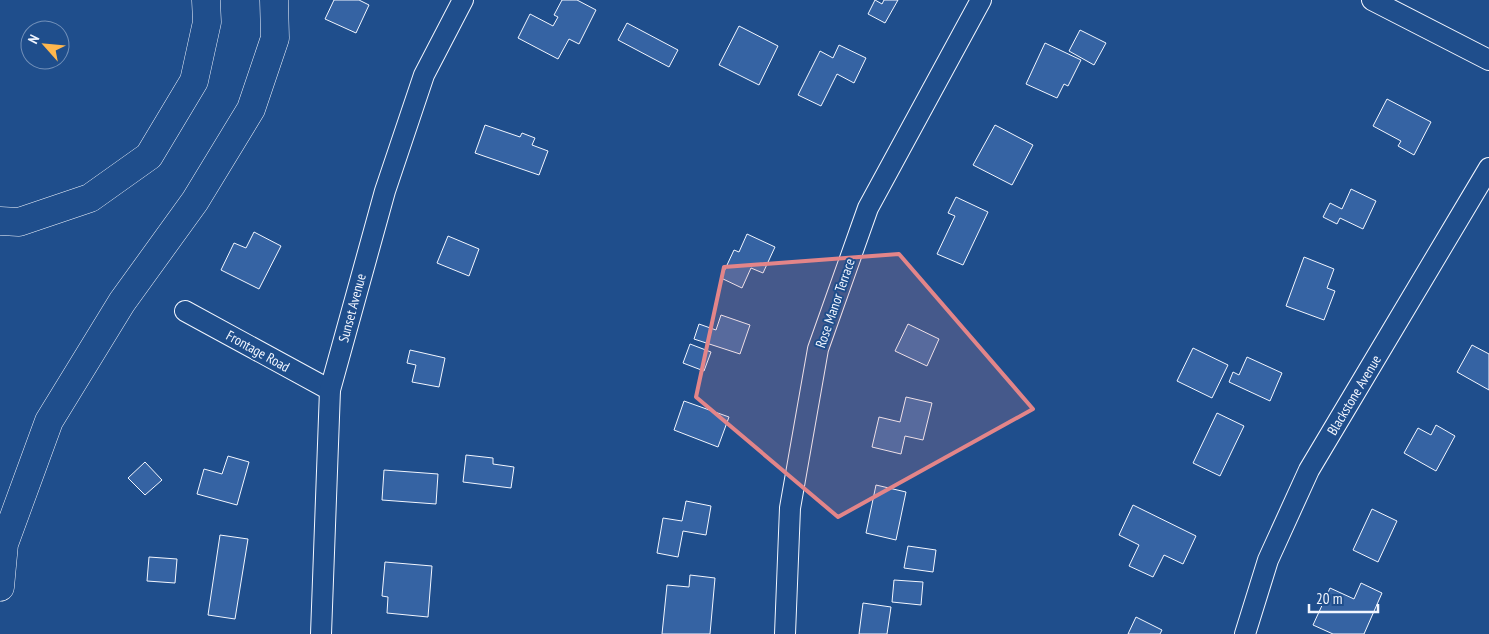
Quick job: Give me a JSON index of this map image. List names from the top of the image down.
{
  "streets": {
    "street": [
      "Rose Manor Terrace",
      "Sunset Avenue",
      "Frontage Road",
      "Blackstone Avenue"
    ]
  },
  "crossings": [
    ["Sunset Avenue", "Frontage Road"]
  ],
  "scale_bar": "20 m",
  "north": "top left"
}
